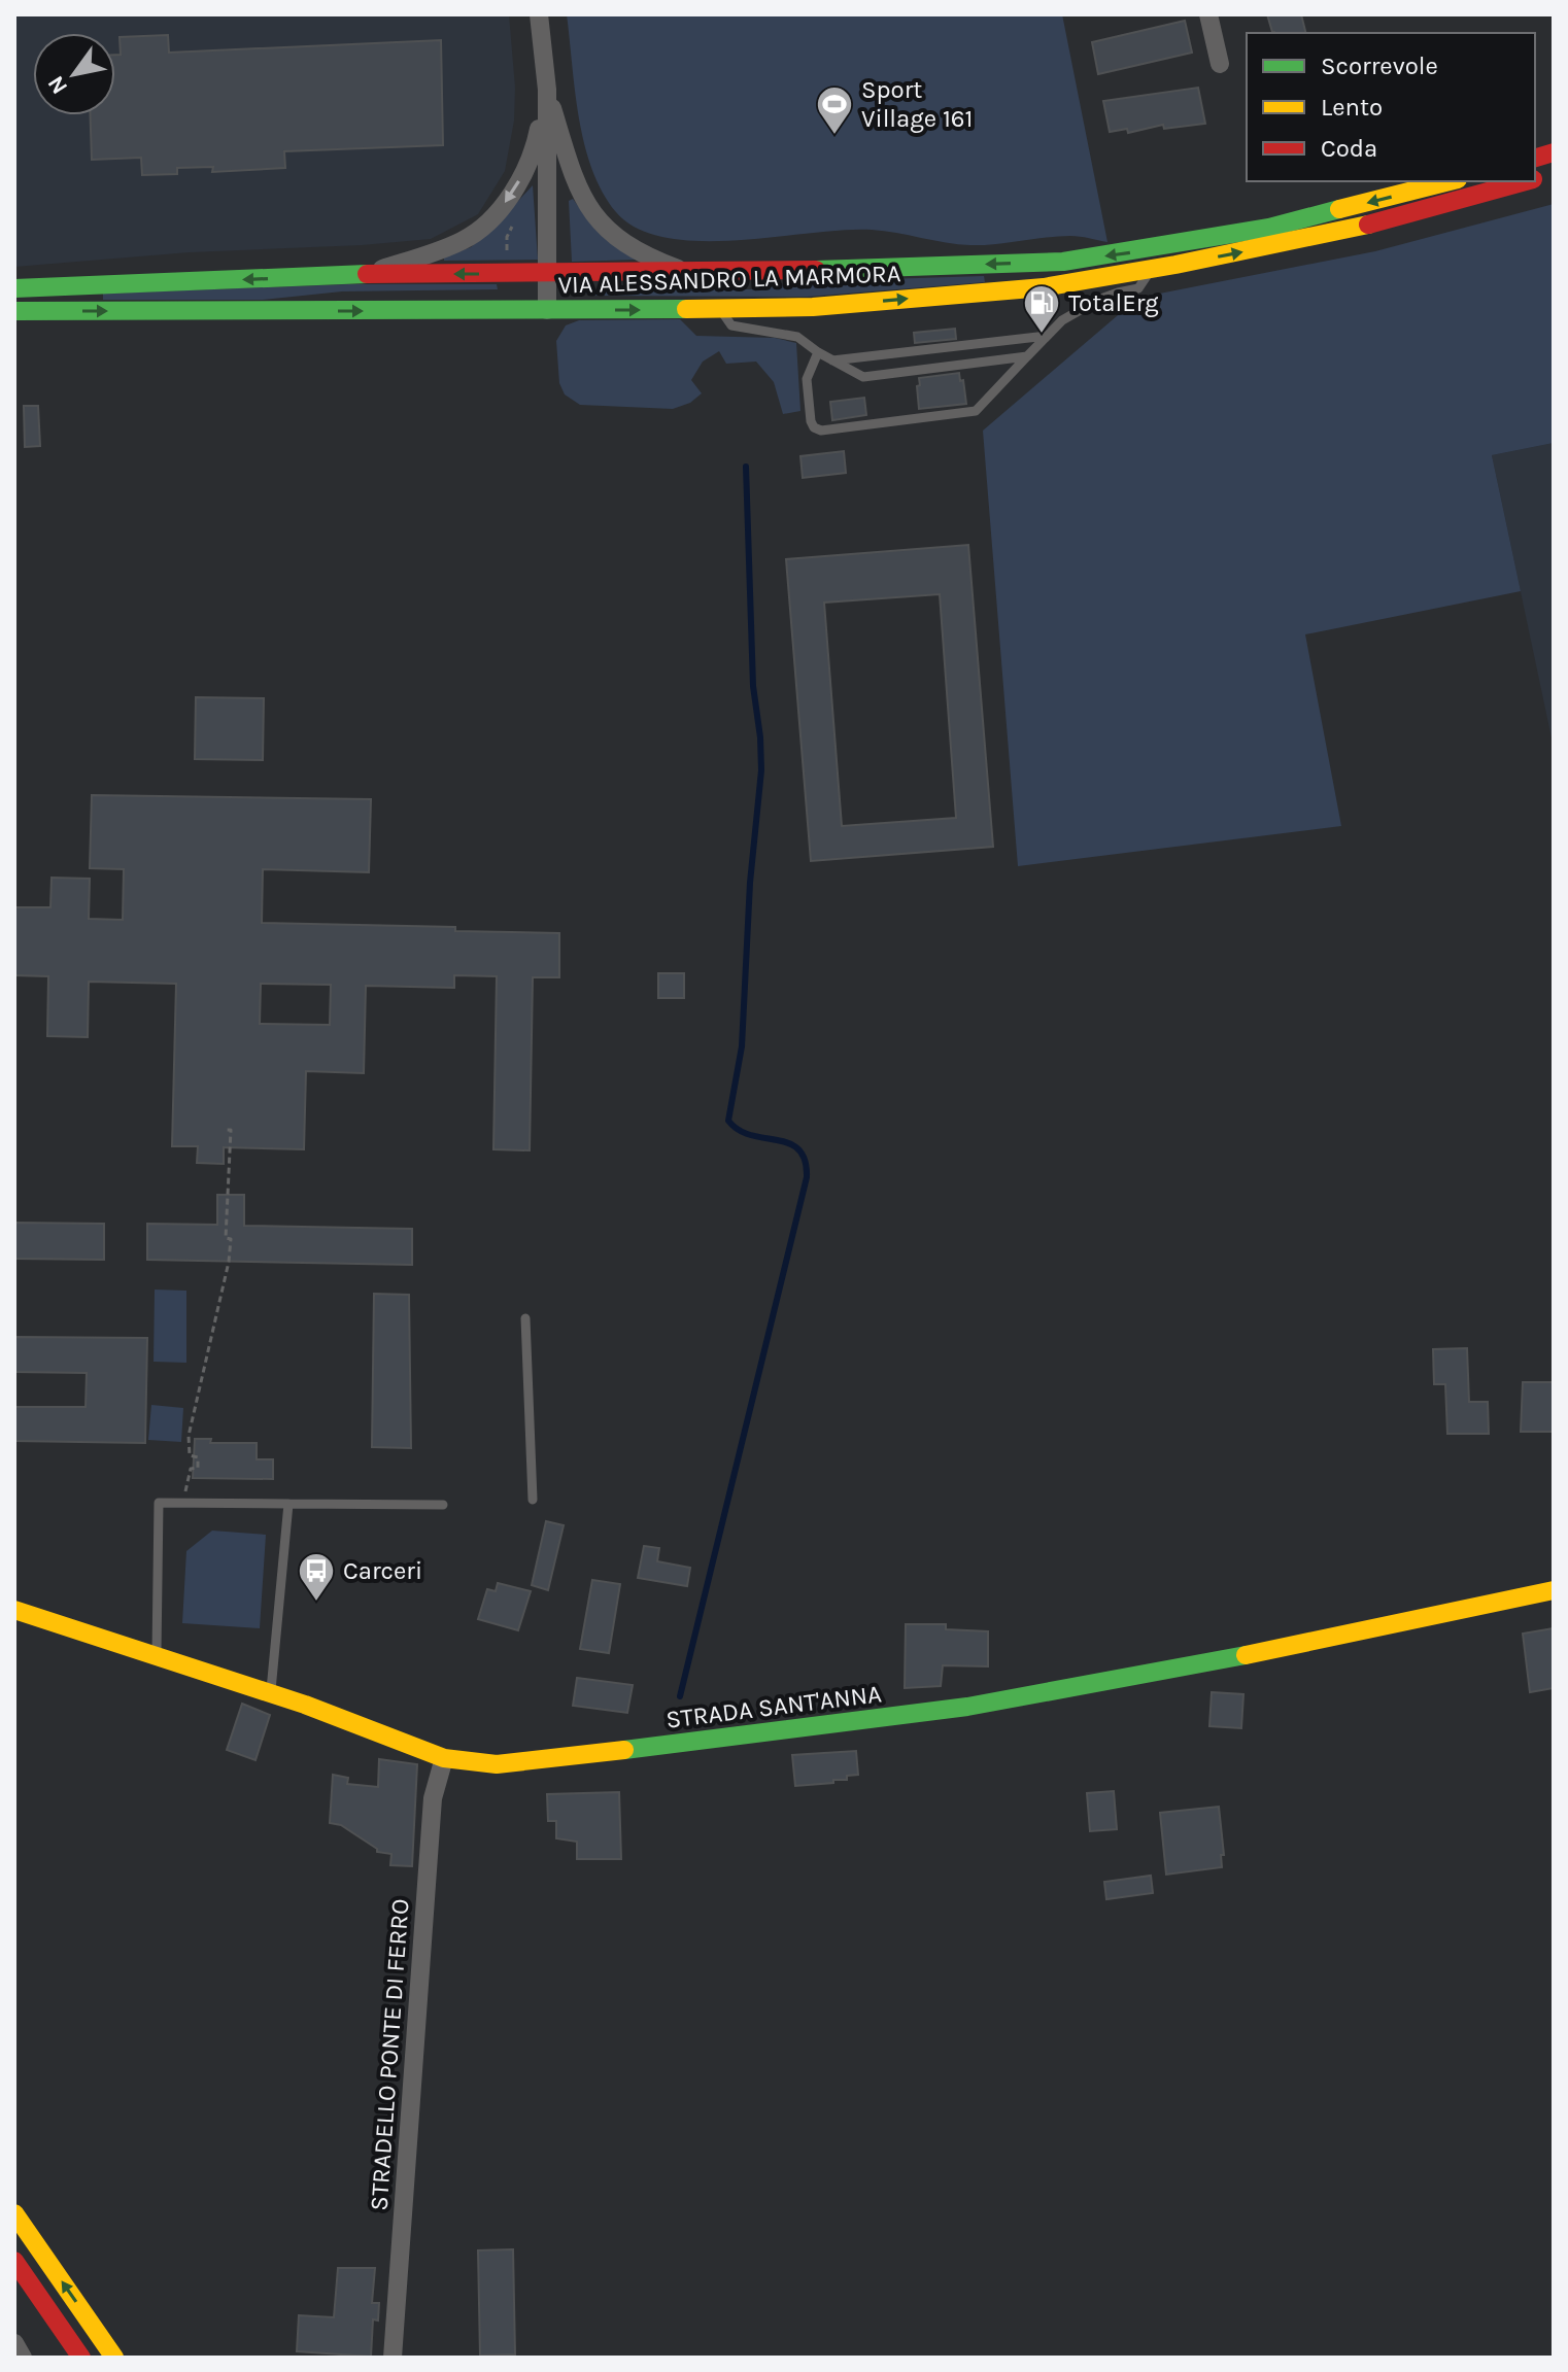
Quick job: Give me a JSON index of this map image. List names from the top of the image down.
{
  "streets": {
    "main road": ["VIA ALESSANDRO LA MARMORA", "STRADA SANT'ANNA"],
    "street": ["STRADELLO PONTE DI FERRO"]
  },
  "crossings": [
    ["STRADA SANT'ANNA", "STRADELLO PONTE DI FERRO"]
  ],
  "places": {
    "sports": ["Sport Village 161"],
    "fuel station": ["TotalErg"],
    "bus stop": ["Carceri"]
  },
  "legend": ["Scorrevole", "Lento", "Coda"],
  "north": "bottom left"
}
